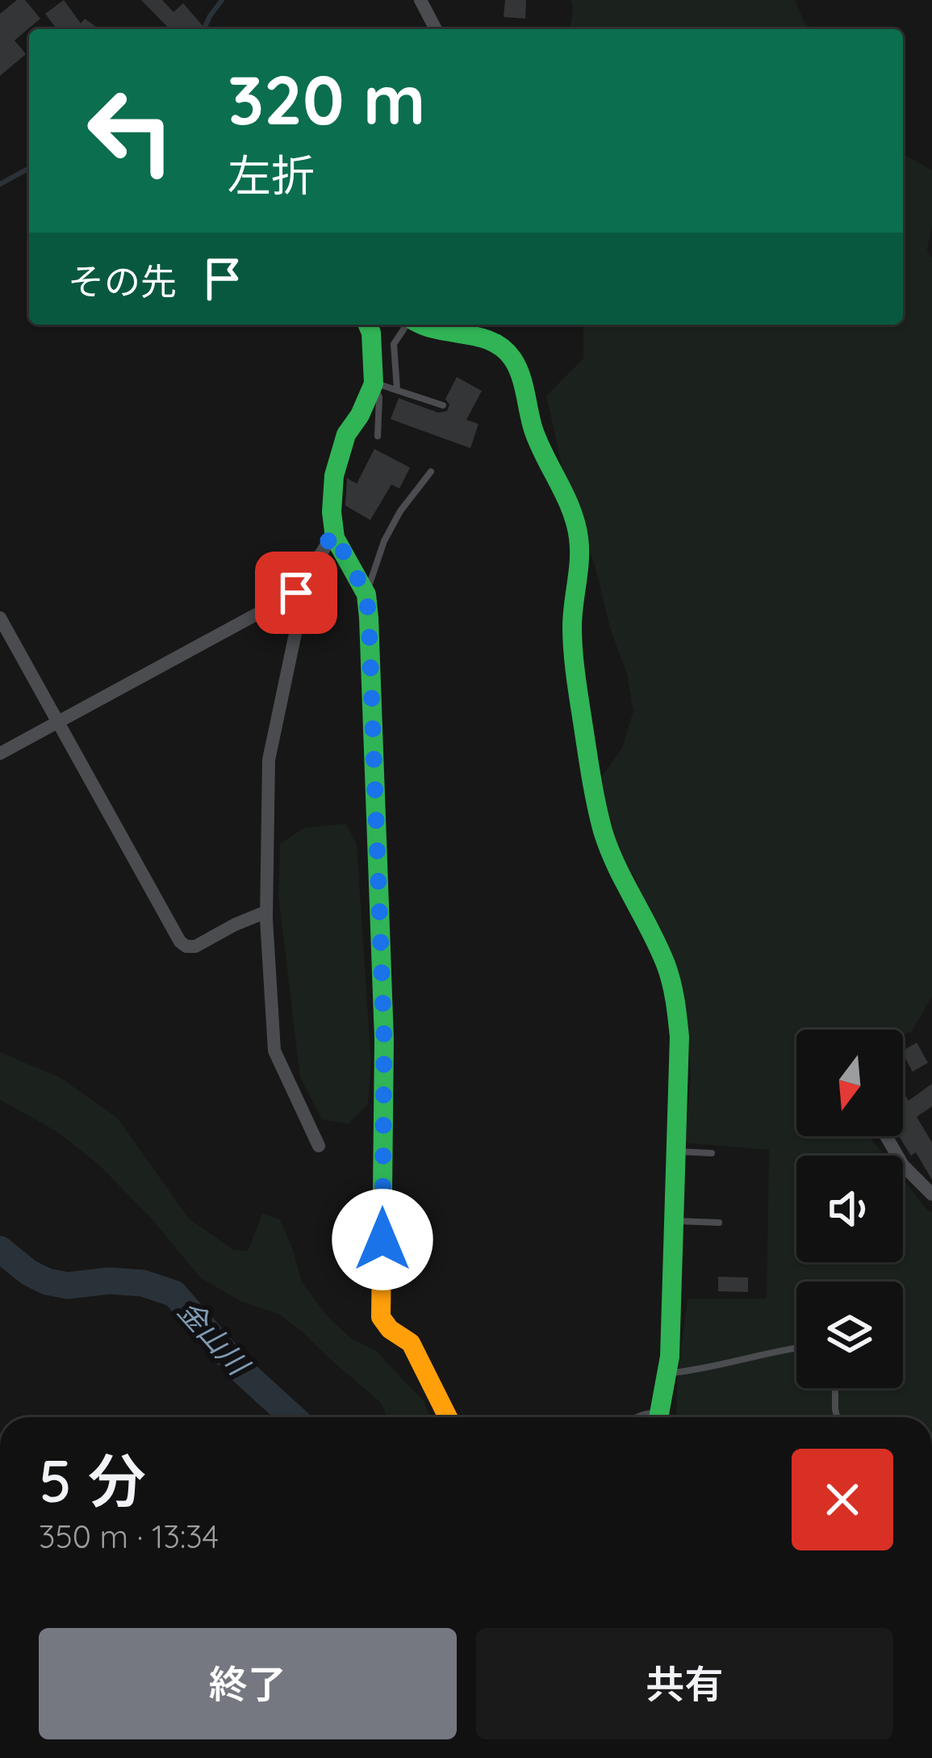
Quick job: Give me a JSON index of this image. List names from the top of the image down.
{
  "water": ["金山川"],
  "north": "bottom",
  "page": {
    "turn": ["320 m", "左折"],
    "then": "その先",
    "heading": ["5 分", "350 m · 13:34"],
    "buttons": ["終了", "共有"]
  }
}
